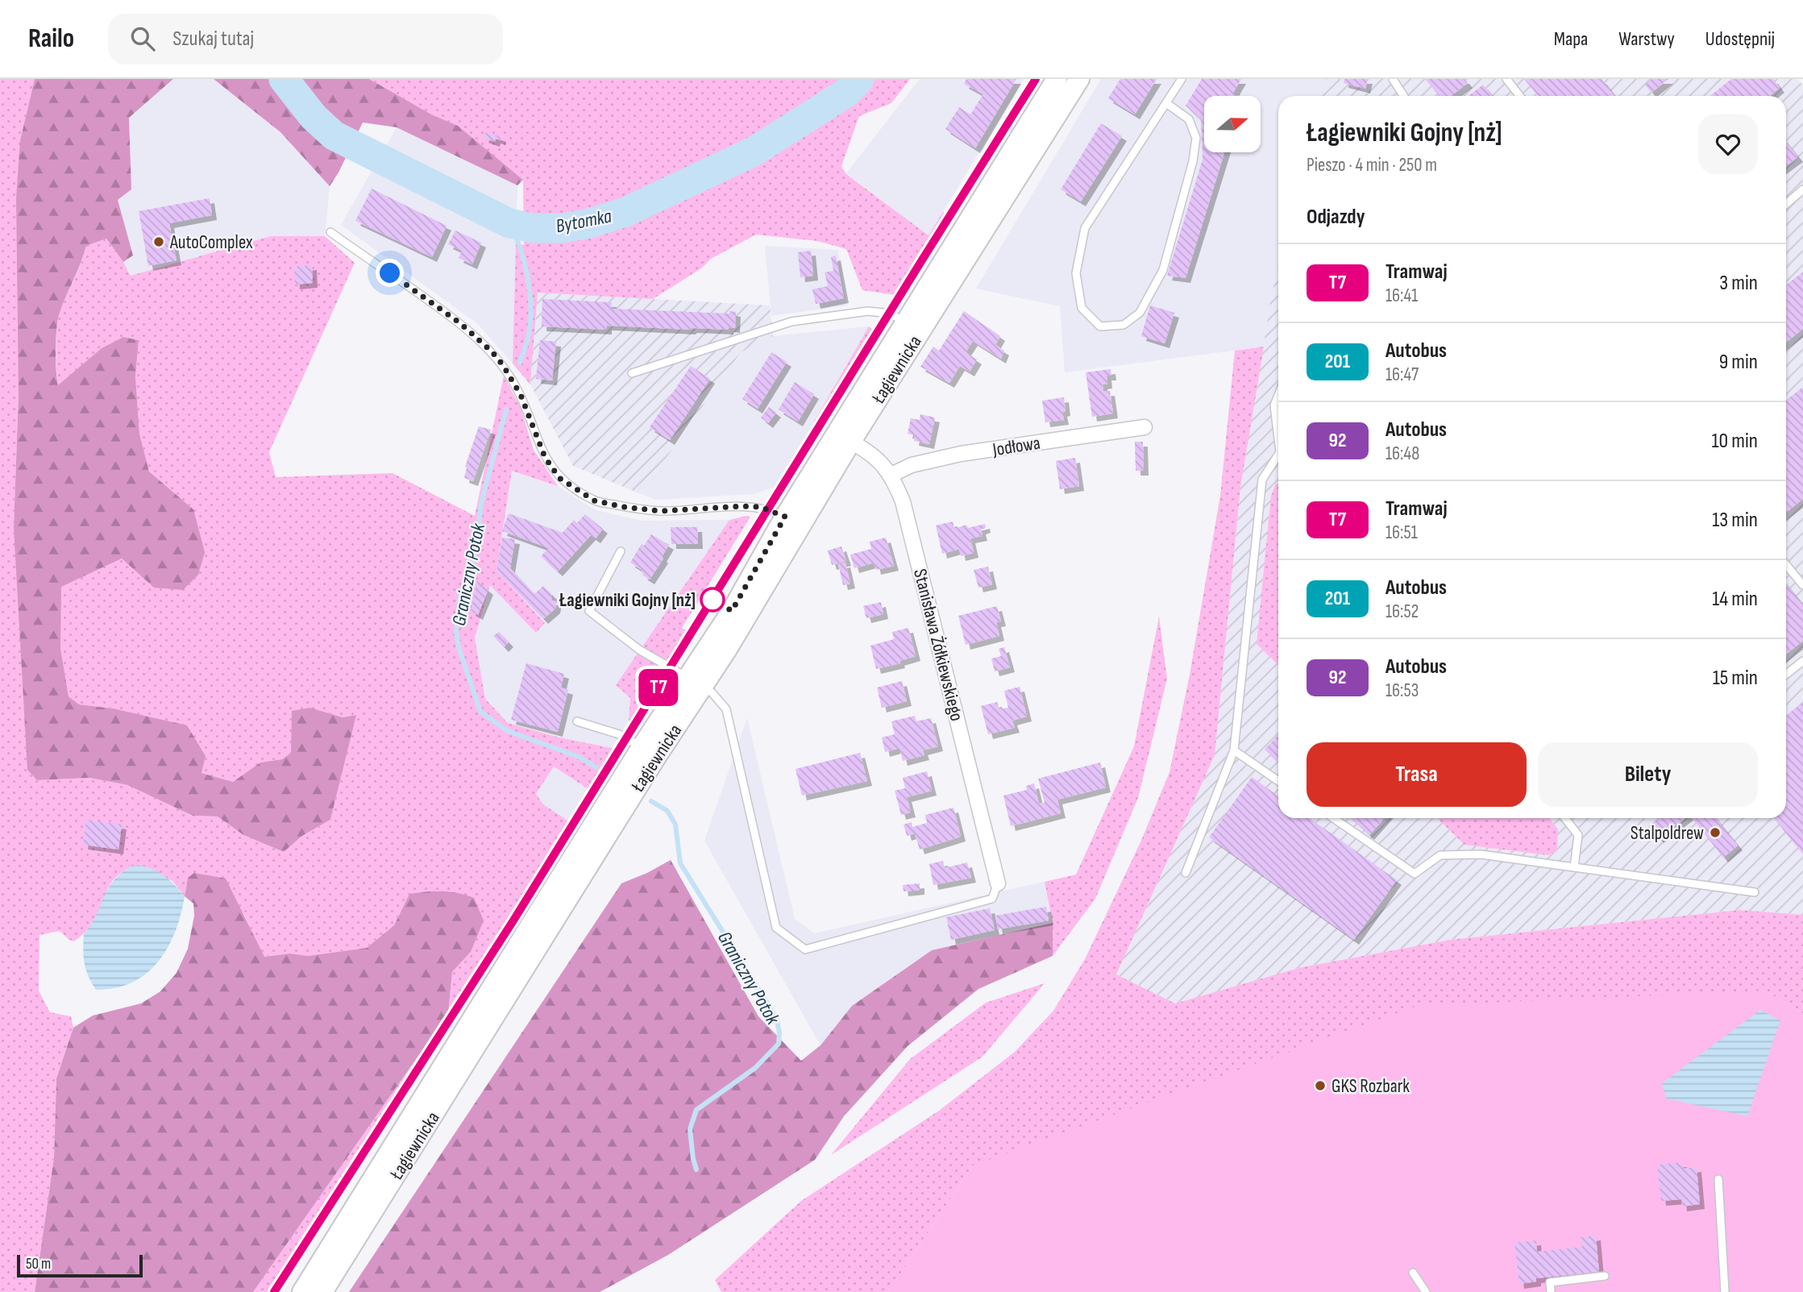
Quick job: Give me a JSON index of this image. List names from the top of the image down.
{
  "streets": {
    "main road": ["Łagiewnicka"],
    "street": ["Jodłowa", "Stanisława Żółkiewskiego"]
  },
  "crossings": [
    ["Łagiewnicka", "Stanisława Żółkiewskiego"],
    ["Jodłowa", "Stanisława Żółkiewskiego"]
  ],
  "water": ["Bytomka", "Graniczny Potok"],
  "places": [
    "AutoComplex",
    "Łagiewniki Gojny [nż]",
    "Stalpoldrew",
    "GKS Rozbark"
  ],
  "lines": ["tram line T7"],
  "scale_bar": "50 m",
  "north": "right",
  "page": {
    "header": "Railo",
    "search": "Szukaj tutaj",
    "nav": ["Mapa", "Warstwy", "Udostępnij"],
    "on_map": "T7",
    "heading": [
      ["Łagiewniki Gojny [nż]", "Pieszo · 4 min · 250 m"],
      "Odjazdy"
    ],
    "list": [
      {
        "mark": "T7",
        "name": "Tramwaj",
        "note": "16:41",
        "value": "3 min"
      },
      {
        "mark": "201",
        "name": "Autobus",
        "note": "16:47",
        "value": "9 min"
      },
      {
        "mark": "92",
        "name": "Autobus",
        "note": "16:48",
        "value": "10 min"
      },
      {
        "mark": "T7",
        "name": "Tramwaj",
        "note": "16:51",
        "value": "13 min"
      },
      {
        "mark": "201",
        "name": "Autobus",
        "note": "16:52",
        "value": "14 min"
      },
      {
        "mark": "92",
        "name": "Autobus",
        "note": "16:53",
        "value": "15 min"
      }
    ],
    "buttons": ["Trasa", "Bilety"],
    "scale": "50 m"
  }
}
